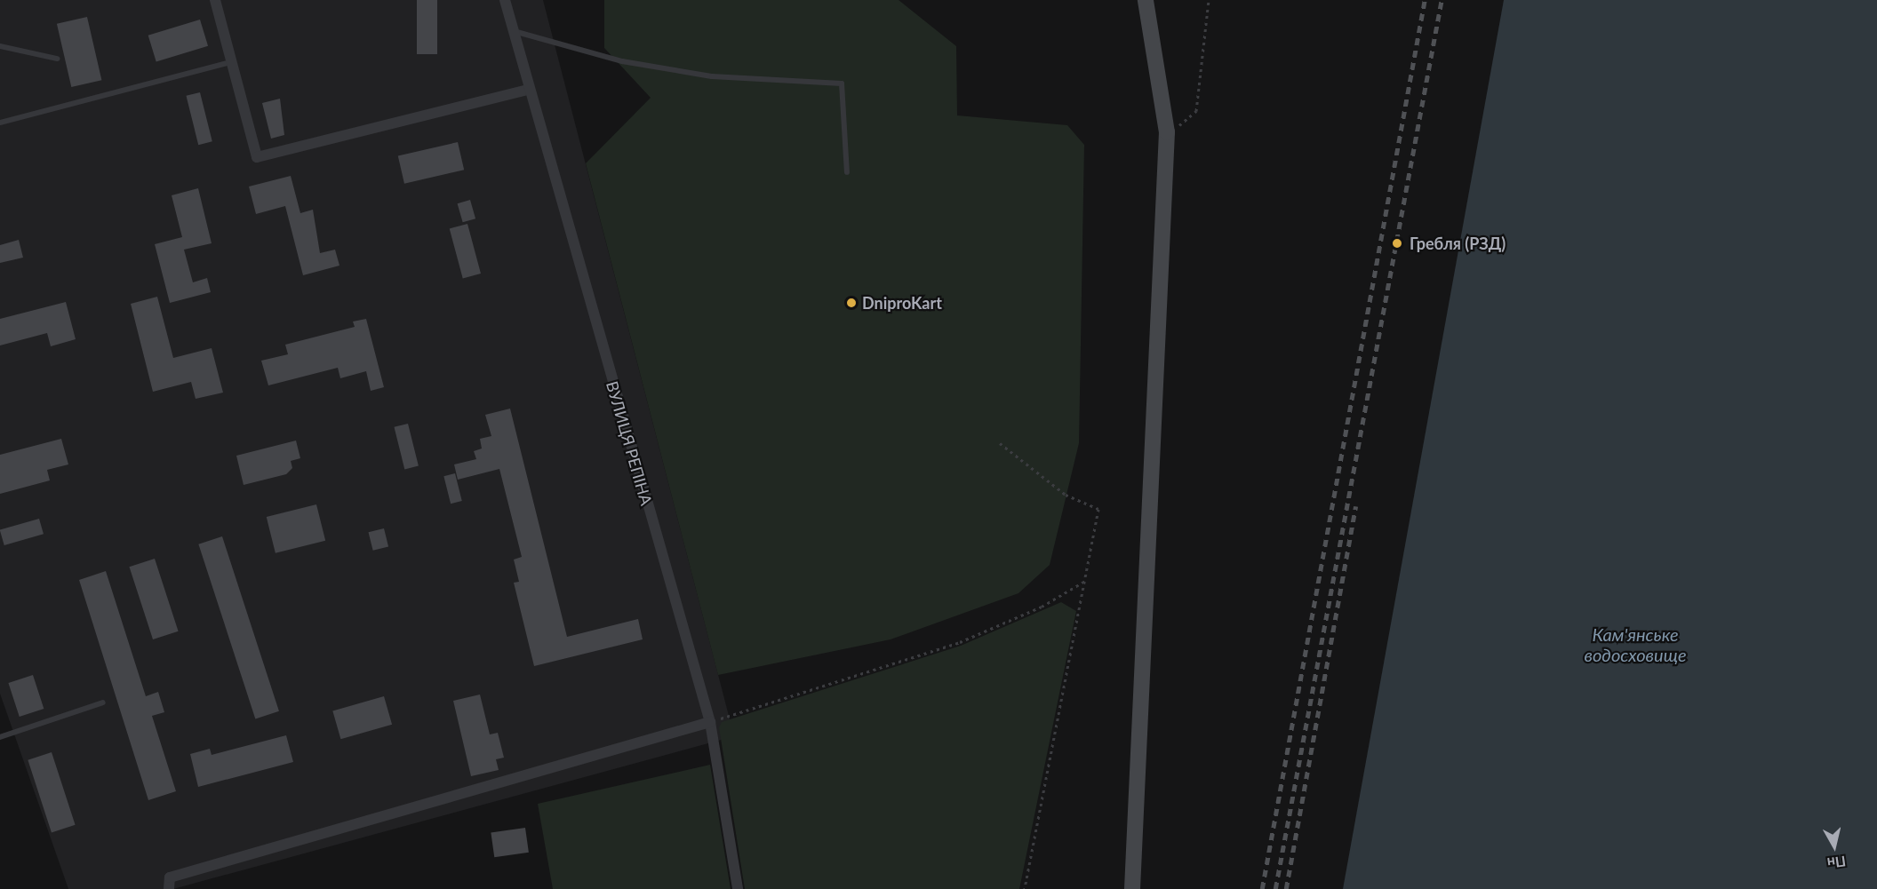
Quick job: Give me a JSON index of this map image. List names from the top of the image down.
{
  "streets": {
    "street": ["ВУЛИЦЯ РЕПІНА"]
  },
  "water": ["Кам'янське водосховище"],
  "places": ["Гребля (РЗД)", "DniproKart"],
  "north": "bottom"
}
